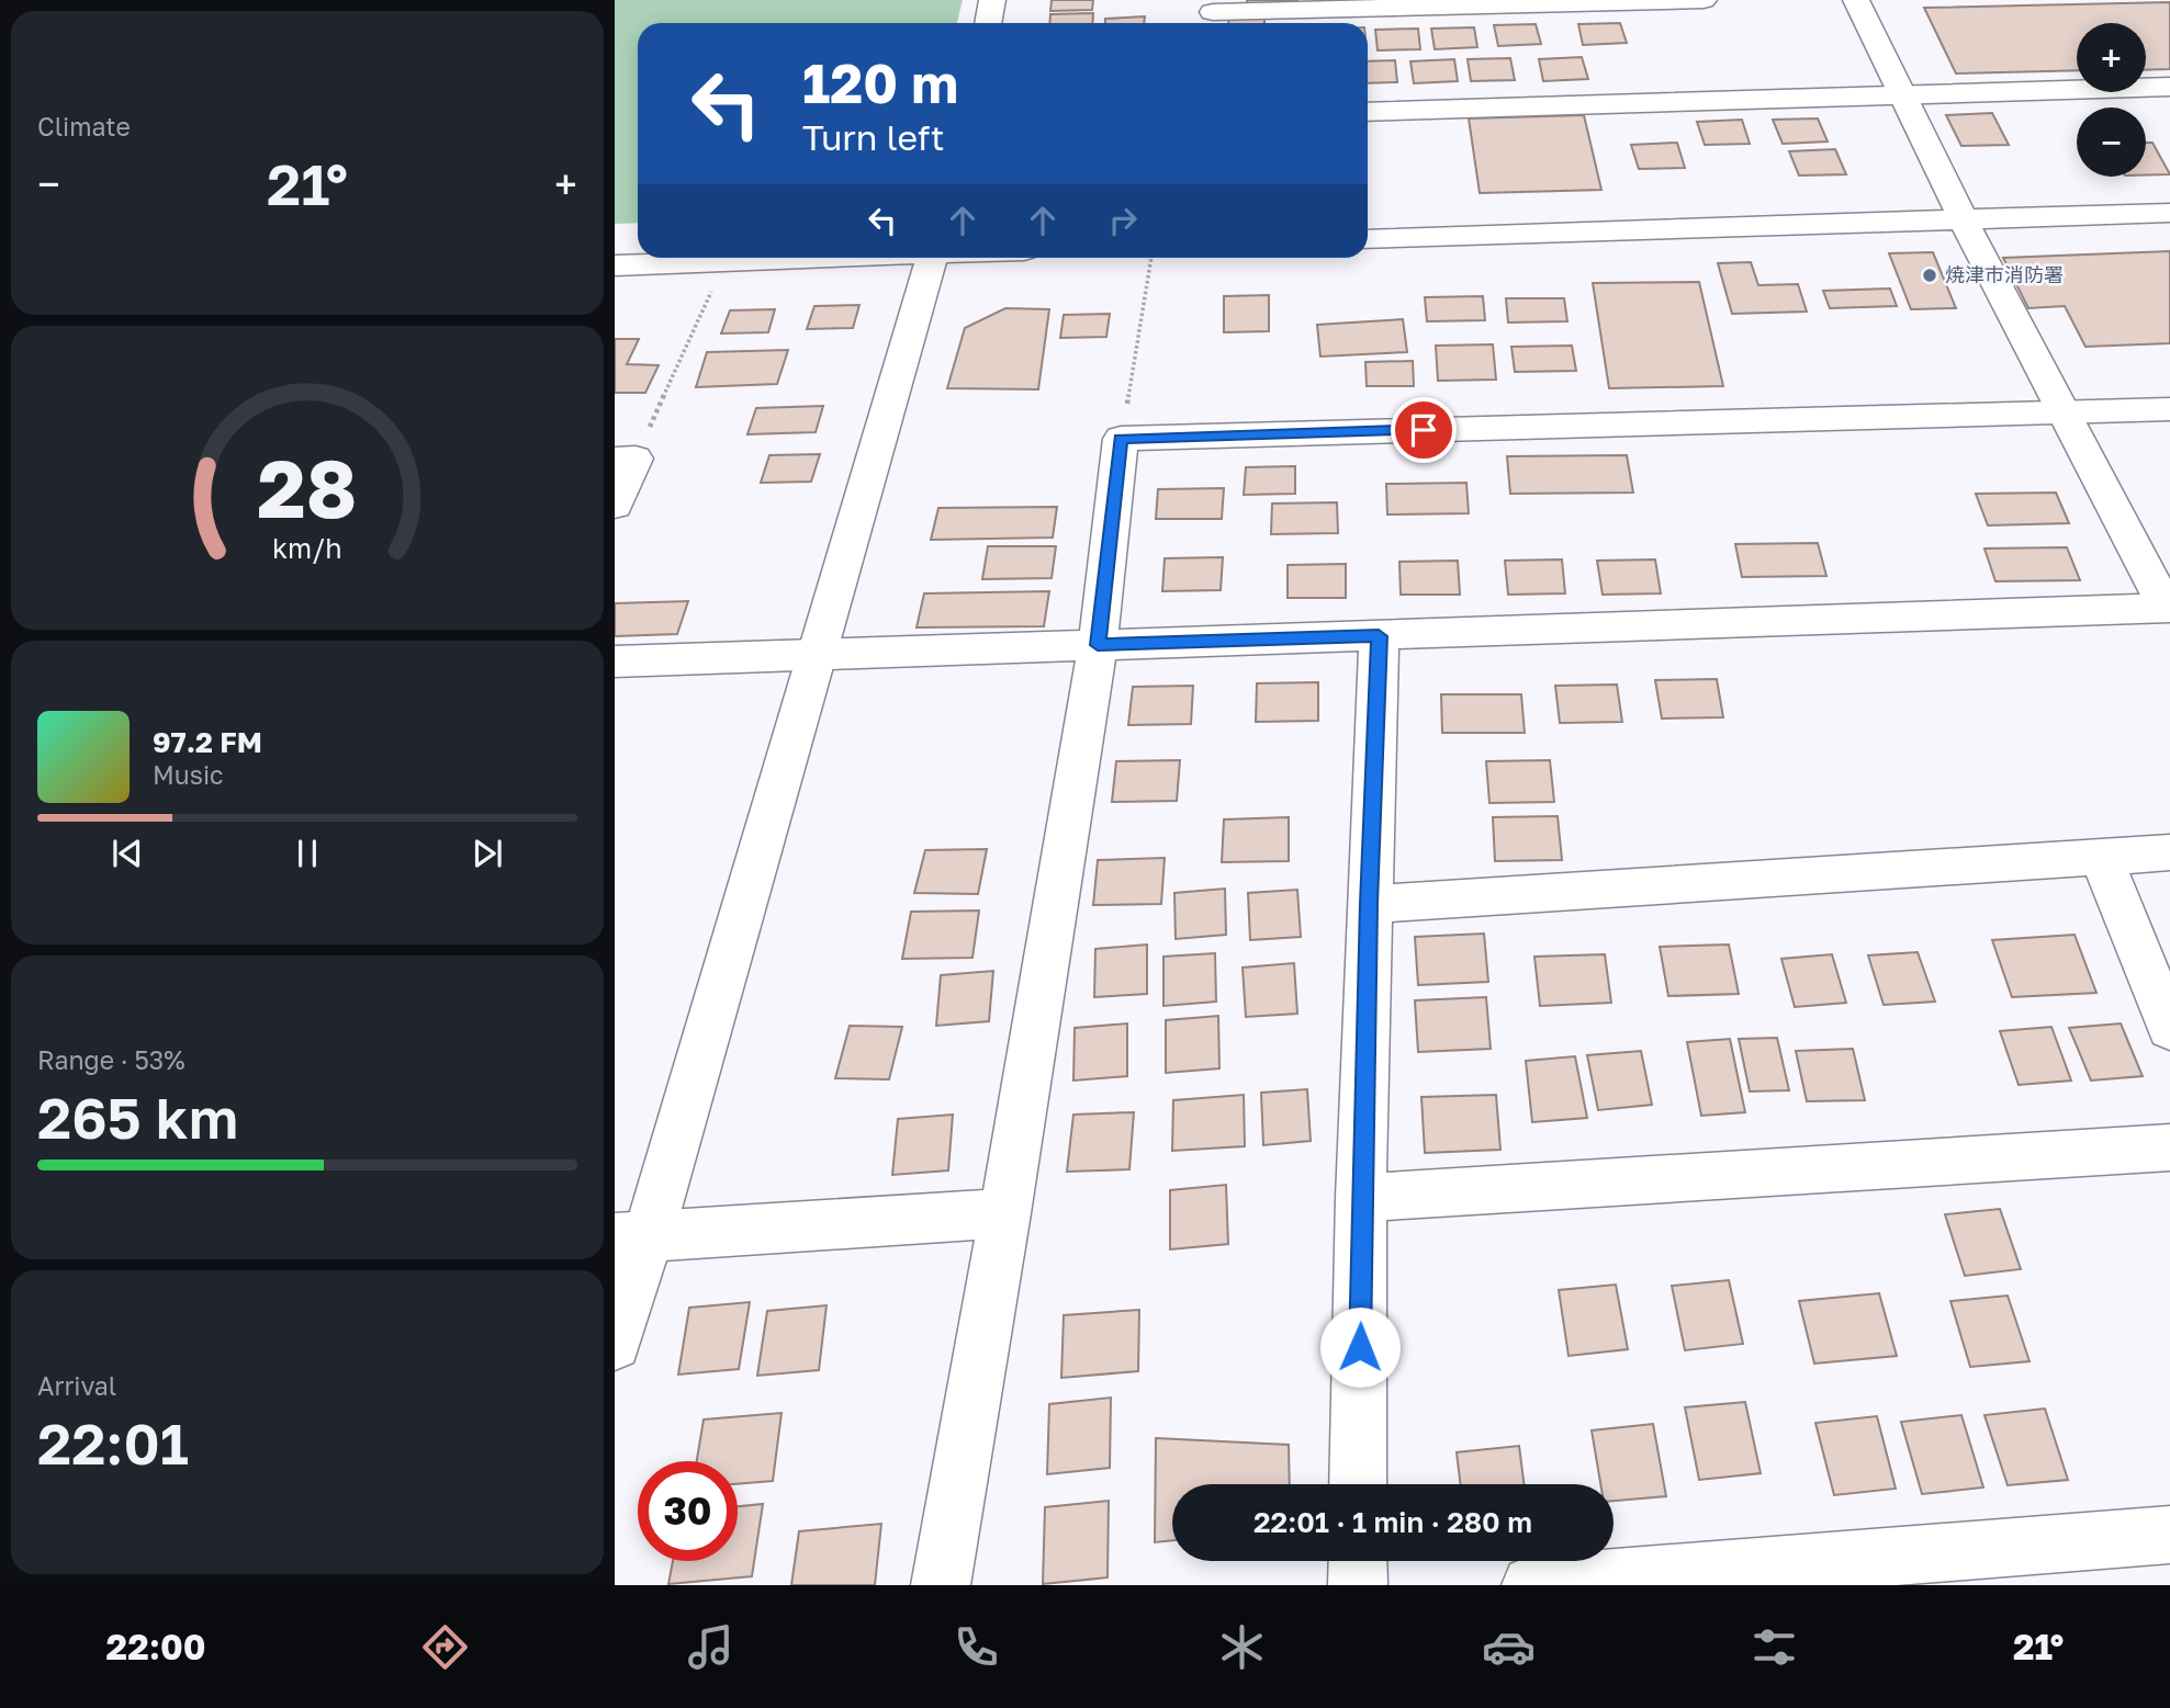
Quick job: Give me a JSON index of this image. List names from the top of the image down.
{
  "places": ["焼津市消防署"],
  "page": {
    "tile": [
      "Climate",
      ["Range · 53%", "265 km"],
      ["Arrival", "22:01"]
    ],
    "map_buttons": ["+", "−"],
    "turn": ["120 m", "Turn left"],
    "heat": ["−", "21°", "+"],
    "song": ["97.2 FM", "Music"],
    "limit": "30",
    "trip": "22:01 · 1 min · 280 m",
    "tabs": ["22:00", "21°"],
    "gauge": ["28", "km/h"]
  }
}
